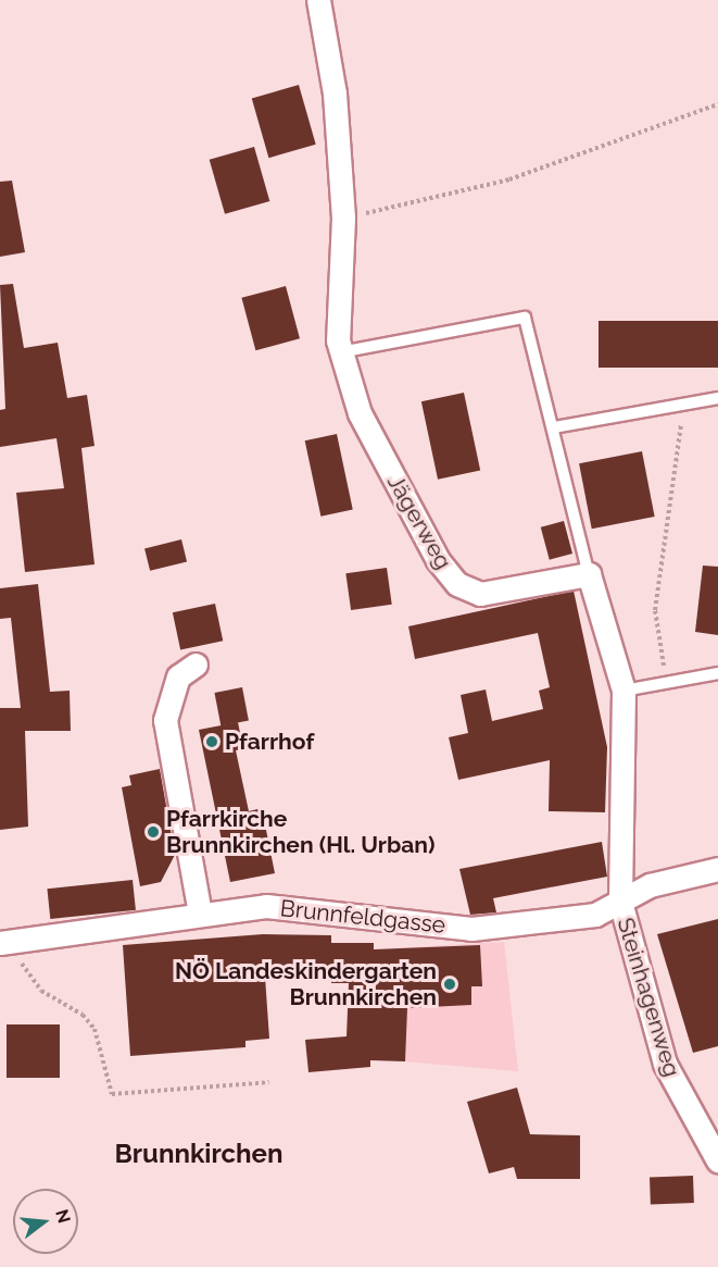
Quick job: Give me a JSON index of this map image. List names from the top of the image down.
{
  "streets": {
    "street": ["Jägerweg", "Brunnfeldgasse", "Steinhagenweg"]
  },
  "crossings": [
    ["Brunnfeldgasse", "Steinhagenweg"]
  ],
  "districts": ["Brunnkirchen"],
  "places": ["Pfarrhof", "Pfarrkirche Brunnkirchen (Hl. Urban)", "NÖ Landeskindergarten Brunnkirchen"],
  "north": "right"
}
